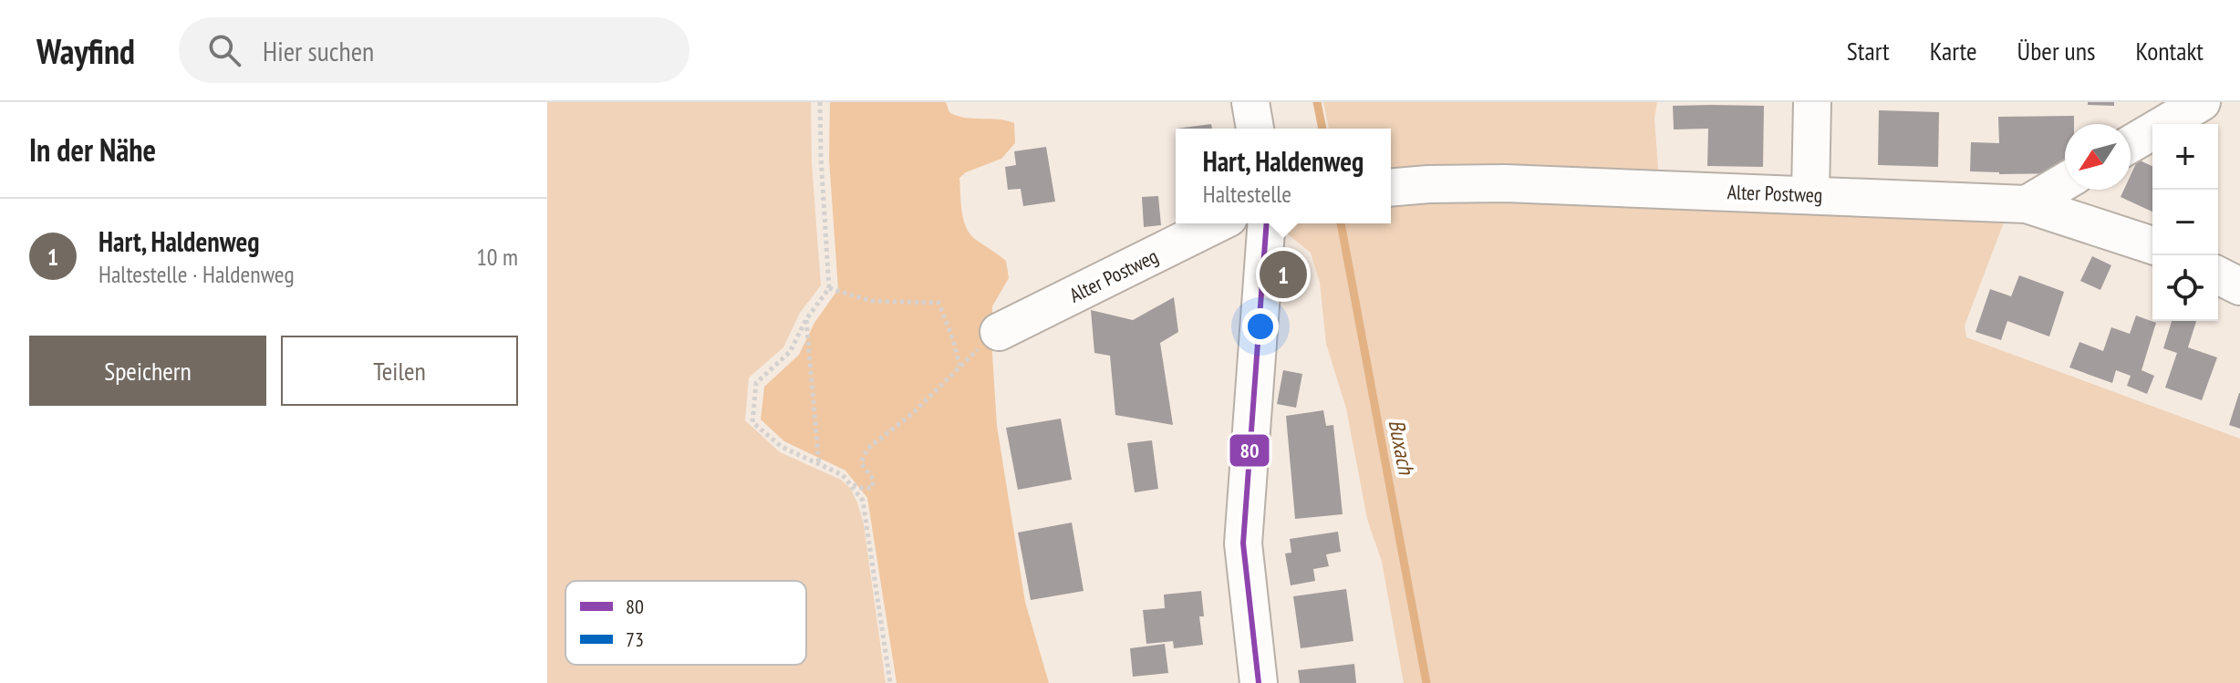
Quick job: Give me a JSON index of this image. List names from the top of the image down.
{
  "streets": {
    "street": ["Alter Postweg"]
  },
  "water": ["Buxach"],
  "lines": ["transit line 80"],
  "legend": ["80", "73"],
  "north": "bottom left",
  "page": {
    "header": "Wayfind",
    "search": "Hier suchen",
    "nav": [
      "Start",
      "Karte",
      "Über uns",
      "Kontakt"
    ],
    "heading": "In der Nähe",
    "map_buttons": ["+", "−"],
    "popup": ["Hart, Haldenweg", "Haltestelle"],
    "list": [
      {
        "mark": "1",
        "name": "Hart, Haldenweg",
        "note": "Haltestelle · Haldenweg",
        "value": "10 m"
      }
    ],
    "pins": "1",
    "buttons": ["Speichern", "Teilen"]
  }
}
